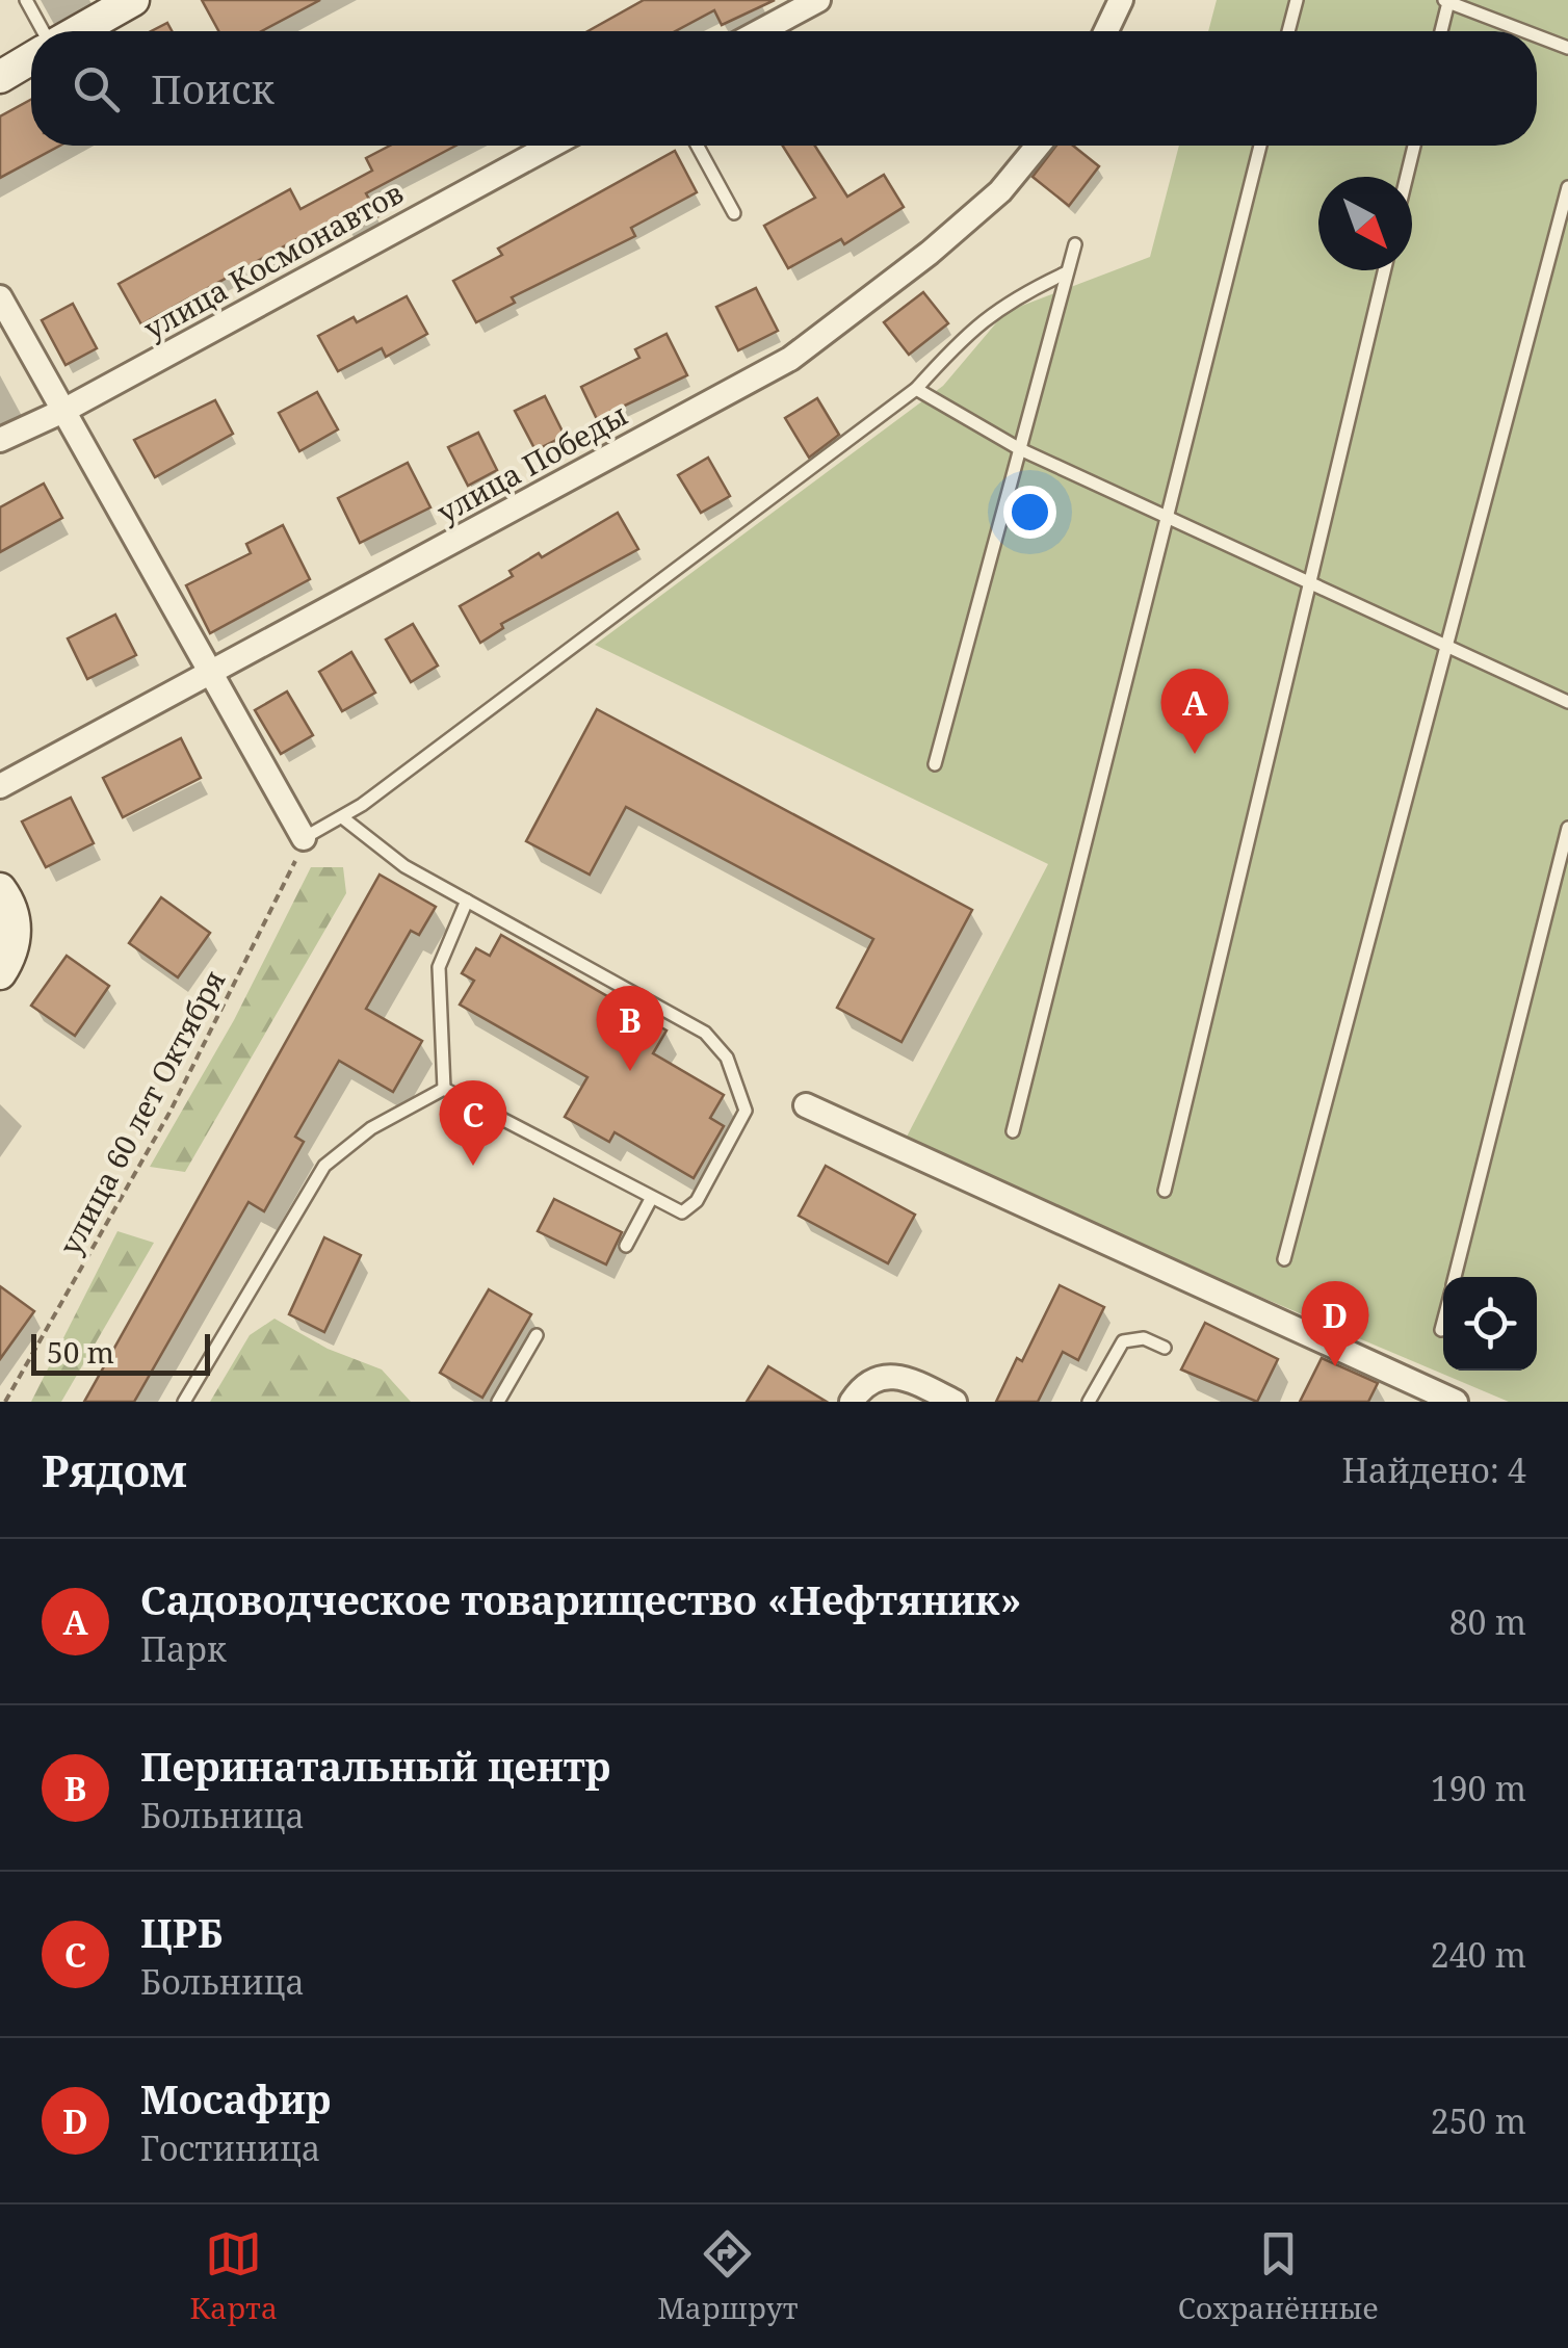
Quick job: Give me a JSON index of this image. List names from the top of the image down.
{
  "streets": {
    "street": ["улица Космонавтов", "улица Победы"],
    "path": ["улица 60 лет Октября"]
  },
  "scale_bar": "50 m",
  "north": "bottom right",
  "page": {
    "search": "Поиск",
    "pins": [
      "A",
      "B",
      "C",
      "D"
    ],
    "scale": "50 m",
    "heading": ["Рядом", "Найдено: 4"],
    "list": [
      {
        "mark": "A",
        "name": "Садоводческое товарищество «Нефтяник»",
        "note": "Парк",
        "value": "80 m"
      },
      {
        "mark": "B",
        "name": "Перинатальный центр",
        "note": "Больница",
        "value": "190 m"
      },
      {
        "mark": "C",
        "name": "ЦРБ",
        "note": "Больница",
        "value": "240 m"
      },
      {
        "mark": "D",
        "name": "Мосафир",
        "note": "Гостиница",
        "value": "250 m"
      }
    ],
    "nav": ["Карта", "Маршрут", "Сохранённые"]
  }
}
